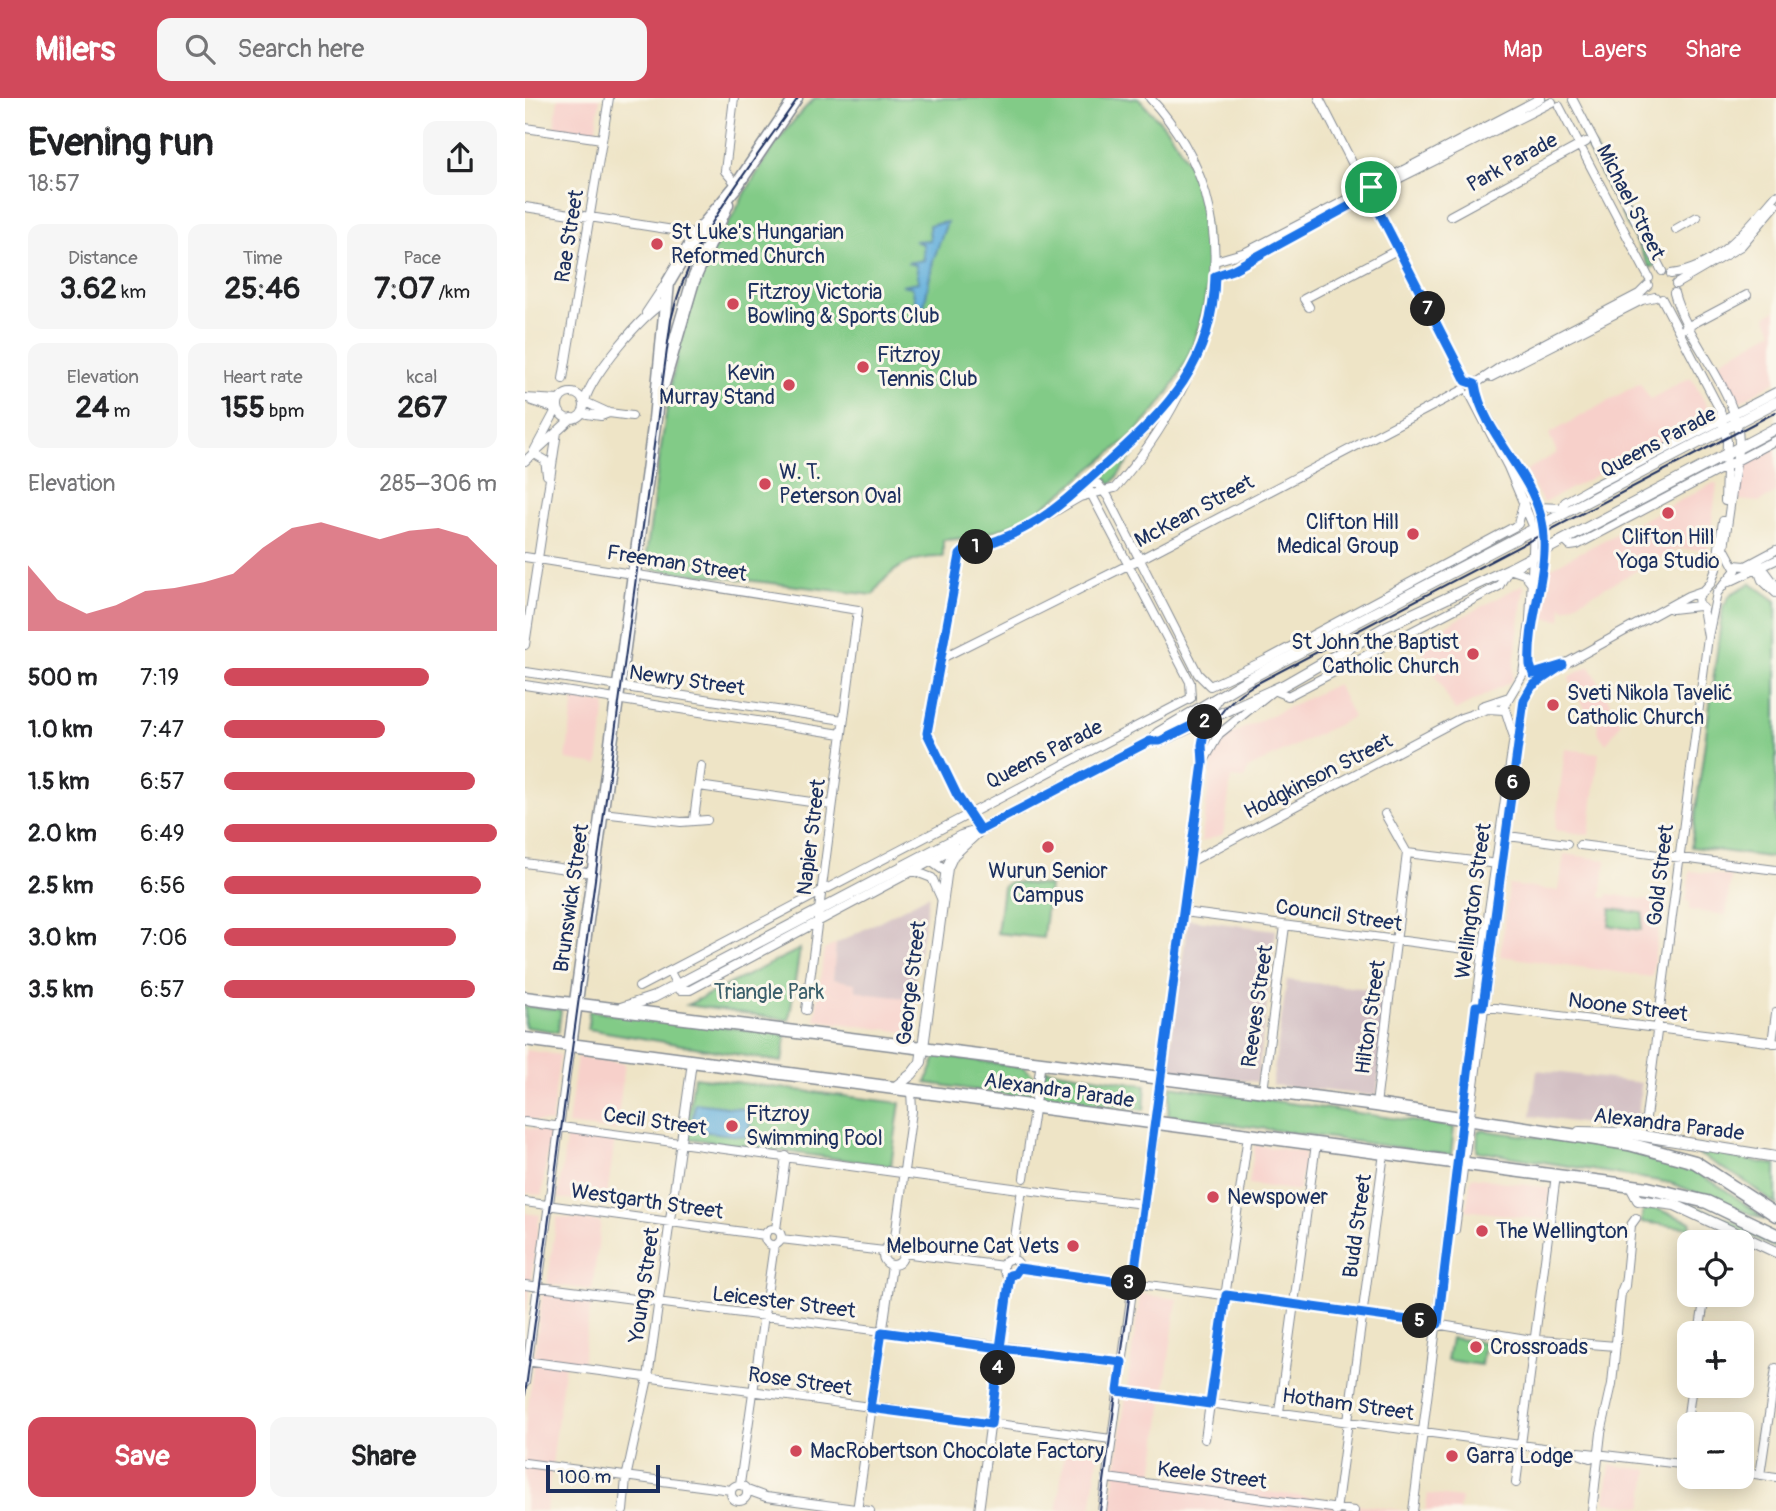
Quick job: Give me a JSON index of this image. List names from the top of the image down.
{
  "streets": {
    "highway": ["Brunswick Street", "Alexandra Parade"],
    "main road": ["Queens Parade", "George Street"],
    "street": [
      "Park Parade",
      "Michael Street",
      "Rae Street",
      "McKean Street",
      "Freeman Street",
      "Newry Street",
      "Hodgkinson Street",
      "Napier Street",
      "Gold Street",
      "Wellington Street",
      "Council Street",
      "Reeves Street",
      "Noone Street",
      "Hilton Street",
      "Cecil Street",
      "Westgarth Street",
      "Budd Street",
      "Young Street",
      "Leicester Street",
      "Rose Street",
      "Hotham Street",
      "Keele Street"
    ]
  },
  "crossings": [
    ["Park Parade", "Michael Street"],
    ["Michael Street", "McKean Street"],
    ["Queens Parade", "Napier Street"],
    ["Queens Parade", "Alexandra Parade"],
    ["Freeman Street", "Napier Street"],
    ["Freeman Street", "Brunswick Street"],
    ["Newry Street", "Napier Street"],
    ["Newry Street", "Brunswick Street"],
    ["Hodgkinson Street", "Wellington Street"],
    ["Gold Street", "Noone Street"],
    ["Gold Street", "Alexandra Parade"],
    ["Brunswick Street", "Alexandra Parade"],
    ["Brunswick Street", "Cecil Street"],
    ["Brunswick Street", "Westgarth Street"],
    ["Brunswick Street", "Leicester Street"],
    ["Brunswick Street", "Rose Street"],
    ["Wellington Street", "Council Street"],
    ["Wellington Street", "Noone Street"],
    ["Wellington Street", "Alexandra Parade"],
    ["Wellington Street", "Hotham Street"],
    ["Council Street", "Reeves Street"],
    ["Council Street", "Hilton Street"],
    ["George Street", "Alexandra Parade"],
    ["Reeves Street", "Alexandra Parade"],
    ["Hilton Street", "Alexandra Parade"],
    ["Alexandra Parade", "Budd Street"],
    ["Alexandra Parade", "Young Street"],
    ["Cecil Street", "Young Street"],
    ["Westgarth Street", "Young Street"],
    ["Budd Street", "Hotham Street"],
    ["Budd Street", "Keele Street"],
    ["Young Street", "Leicester Street"],
    ["Young Street", "Rose Street"]
  ],
  "parks": ["Triangle Park"],
  "places": [
    "St Luke's Hungarian Reformed Church",
    "Fitzroy Victoria Bowling & Sports Club",
    "Fitzroy Tennis Club",
    "Kevin Murray Stand",
    "W. T. Peterson Oval",
    "Clifton Hill Yoga Studio",
    "Clifton Hill Medical Group",
    "St John the Baptist Catholic Church",
    "Sveti Nikola Tavelić Catholic Church",
    "Wurun Senior Campus",
    "Fitzroy Swimming Pool",
    "Newspower",
    "The Wellington",
    "Melbourne Cat Vets",
    "Crossroads",
    "MacRobertson Chocolate Factory",
    "Garra Lodge"
  ],
  "scale_bar": "100 m",
  "page": {
    "header": "Milers",
    "search": "Search here",
    "nav": ["Map", "Layers", "Share"],
    "heading": ["Evening run", "18:57"],
    "stats": [
      ["Distance", "3.62 km"],
      ["Time", "25:46"],
      ["Pace", "7:07 /km"],
      ["Elevation", "24 m"],
      ["Heart rate", "155 bpm"],
      ["kcal", "267"]
    ],
    "pins": [
      "7",
      "1",
      "2",
      "6",
      "3",
      "5",
      "4"
    ],
    "chart": ["Elevation", "285–306 m"],
    "list": [
      {
        "name": "500 m",
        "note": "7:19"
      },
      {
        "name": "1.0 km",
        "note": "7:47"
      },
      {
        "name": "1.5 km",
        "note": "6:57"
      },
      {
        "name": "2.0 km",
        "note": "6:49"
      },
      {
        "name": "2.5 km",
        "note": "6:56"
      },
      {
        "name": "3.0 km",
        "note": "7:06"
      },
      {
        "name": "3.5 km",
        "note": "6:57"
      }
    ],
    "map_buttons": ["+", "−"],
    "buttons": ["Save", "Share"],
    "scale": "100 m"
  }
}
